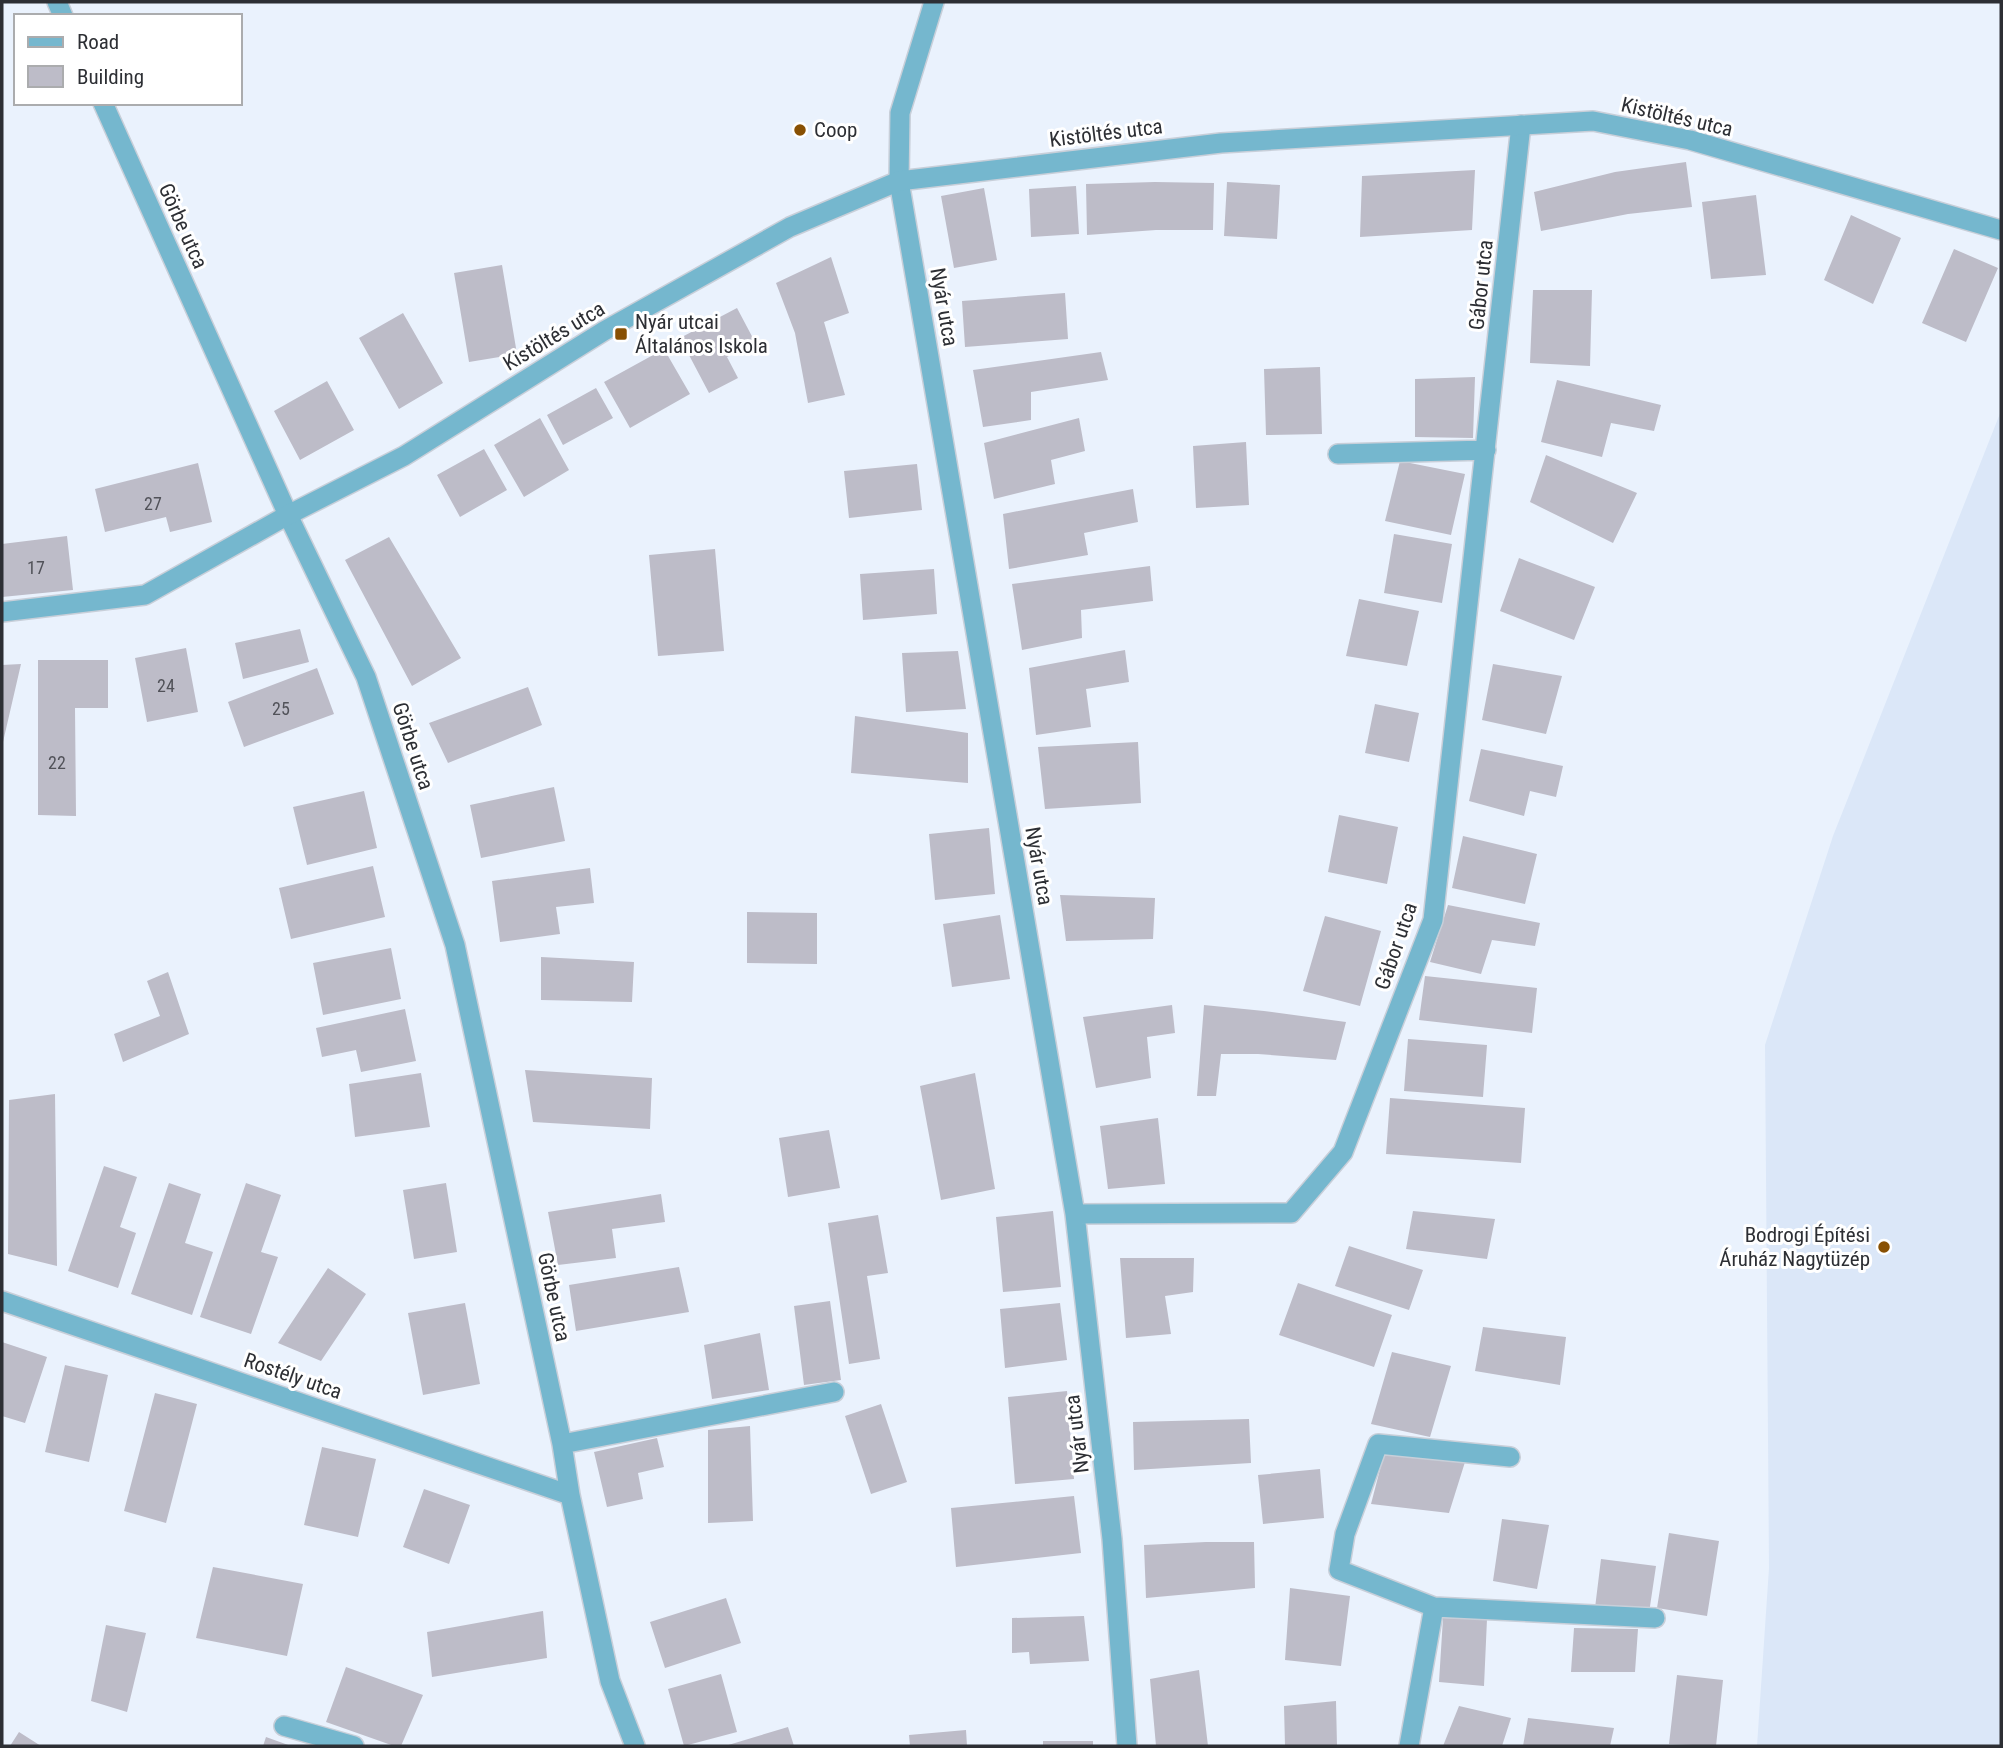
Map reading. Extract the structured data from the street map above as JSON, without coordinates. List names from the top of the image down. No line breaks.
{"streets":{"street":["Kistöltés utca","Görbe utca","Gábor utca","Nyár utca","Rostély utca"]},"crossings":[["Kistöltés utca","Görbe utca"],["Kistöltés utca","Gábor utca"],["Kistöltés utca","Nyár utca"],["Görbe utca","Rostély utca"],["Gábor utca","Nyár utca"]],"places":{"other":["Coop","Bodrogi Építési Áruház Nagytüzép"],"transit":["Nyár utcai Általános Iskola"]},"house_numbers":["27","17","24","25","22"],"legend":["Road","Building"]}
